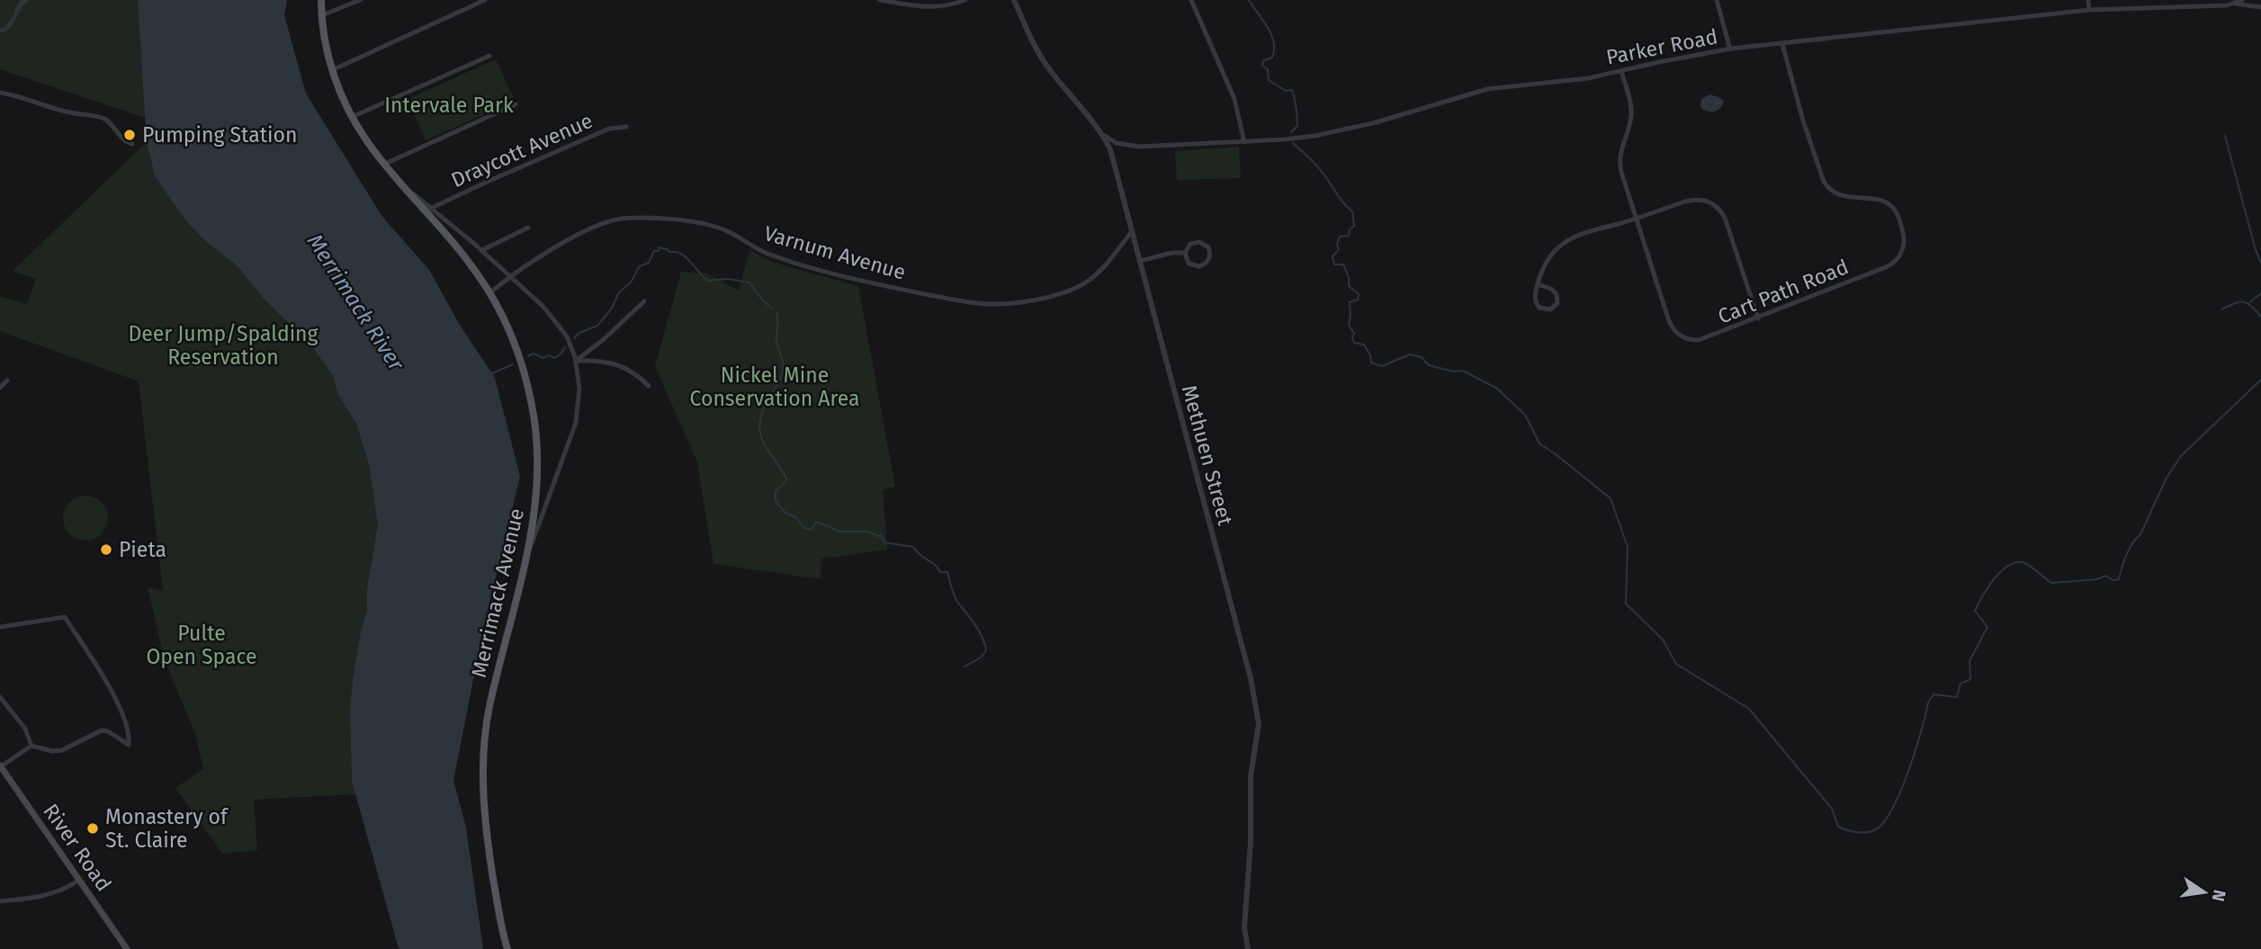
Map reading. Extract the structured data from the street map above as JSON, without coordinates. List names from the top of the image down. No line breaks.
{"streets":{"main road":["Merrimack Avenue","River Road"],"street":["Parker Road","Draycott Avenue","Varnum Avenue","Cart Path Road","Methuen Street"]},"crossings":[["Parker Road","Cart Path Road"],["Parker Road","Methuen Street"],["Varnum Avenue","Methuen Street"],["Varnum Avenue","Merrimack Avenue"]],"water":["Merrimack River"],"parks":["Intervale Park","Deer Jump/Spalding Reservation","Nickel Mine Conservation Area","Pulte Open Space"],"places":["Pumping Station","Pieta","Monastery of St. Claire"],"north":"right"}
